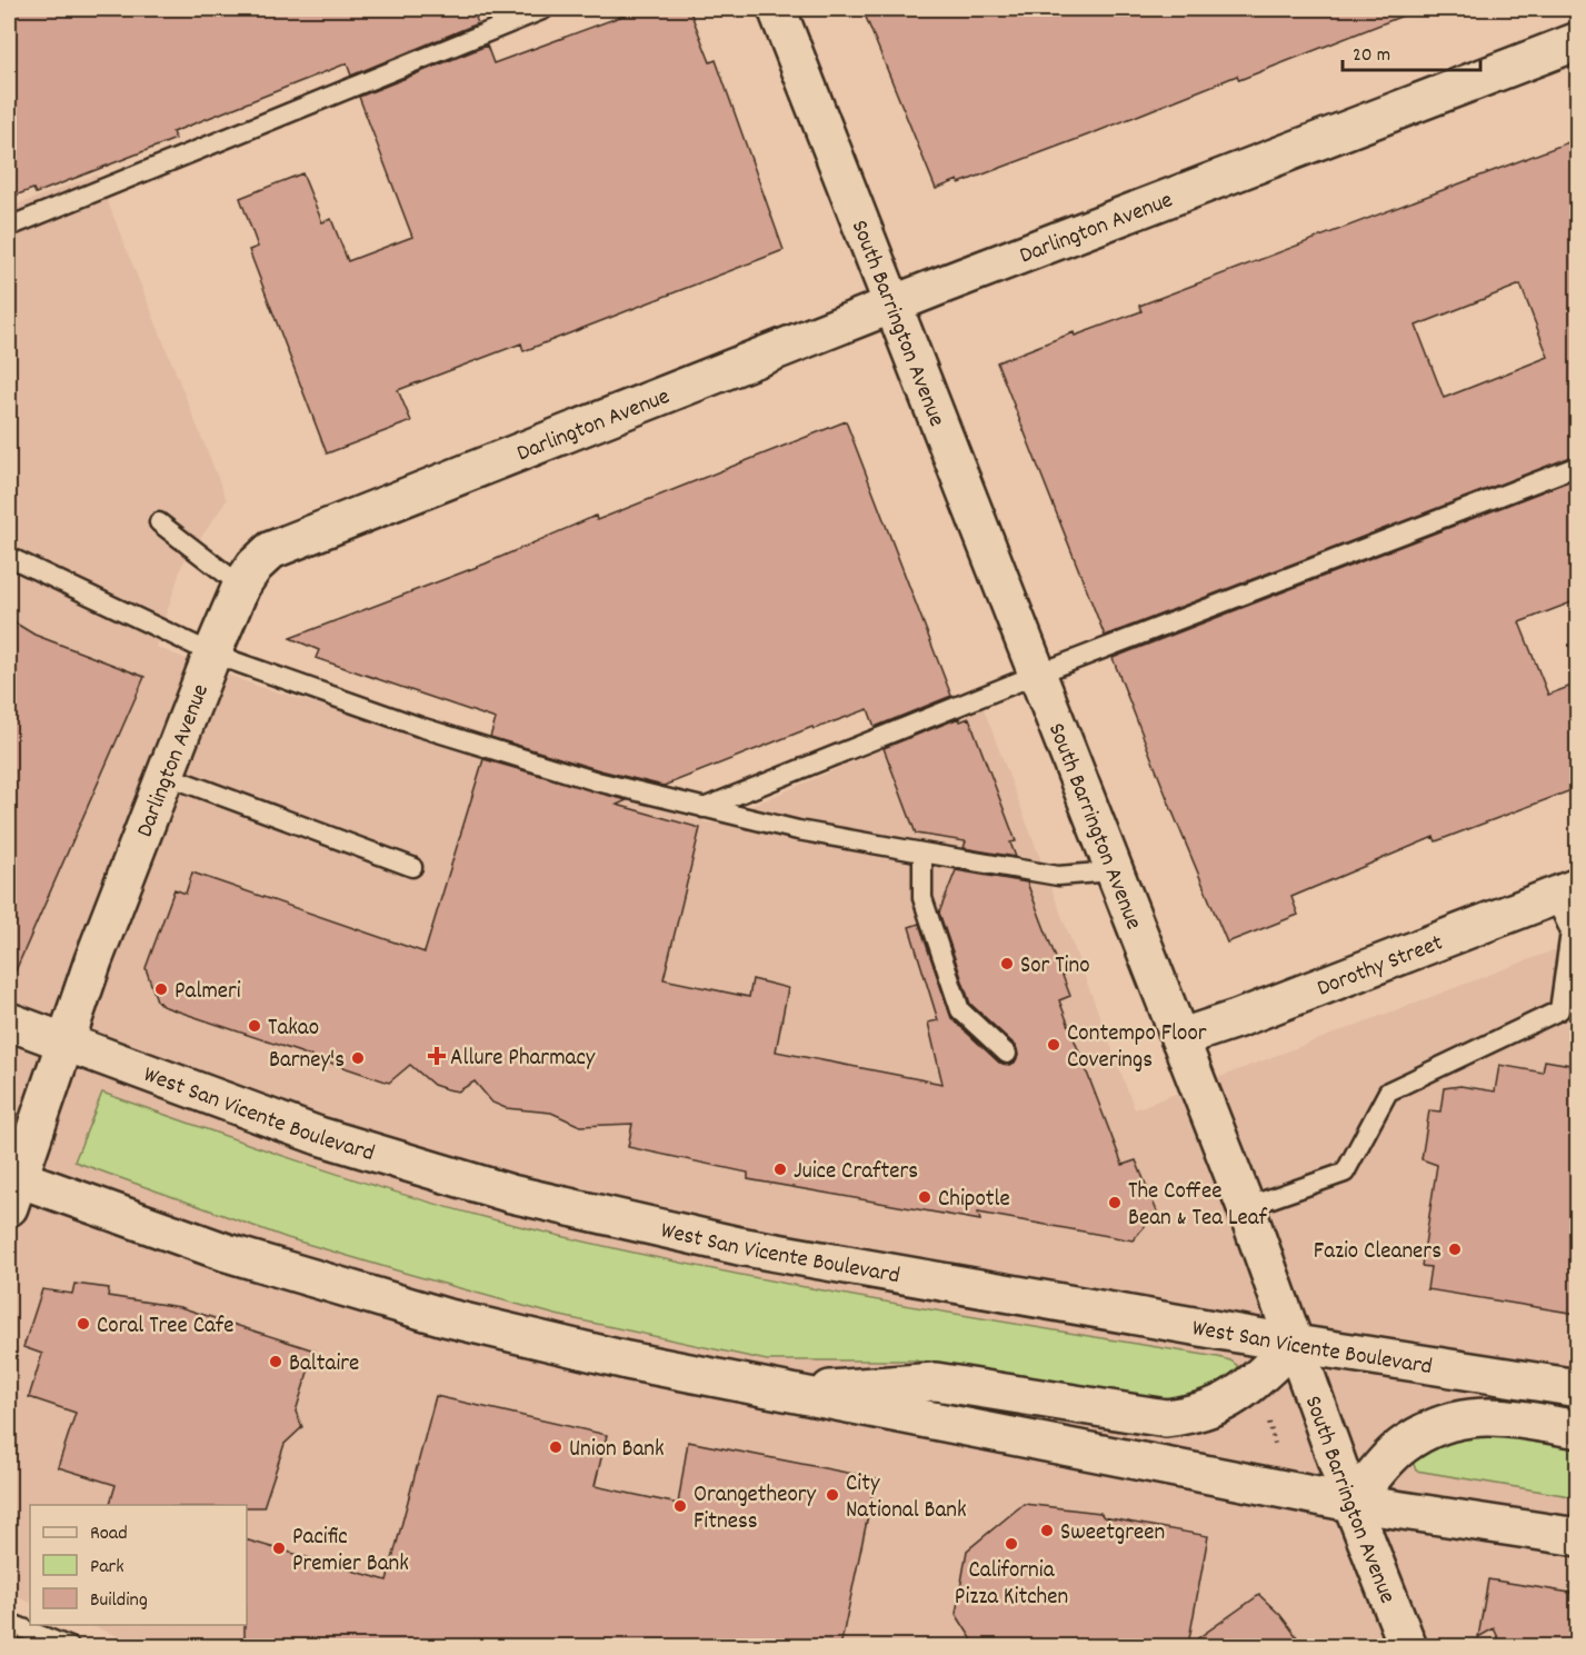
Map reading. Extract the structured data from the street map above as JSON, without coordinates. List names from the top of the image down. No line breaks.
{"streets":{"street":["Darlington Avenue","South Barrington Avenue","Dorothy Street","West San Vicente Boulevard"]},"crossings":[["Darlington Avenue","South Barrington Avenue"],["Darlington Avenue","West San Vicente Boulevard"],["South Barrington Avenue","Dorothy Street"],["South Barrington Avenue","West San Vicente Boulevard"]],"places":{"other":["Sor Tino","Palmeri","Takao","Contempo Floor Coverings","Barney's","Juice Crafters","Chipotle","The Coffee Bean & Tea Leaf","Fazio Cleaners","Coral Tree Cafe","Baltaire","Union Bank","City National Bank","Orangetheory Fitness","Sweetgreen","California Pizza Kitchen","Pacific Premier Bank"],"health":["Allure Pharmacy"]},"legend":["Road","Park","Building"],"scale_bar":"20 m"}
